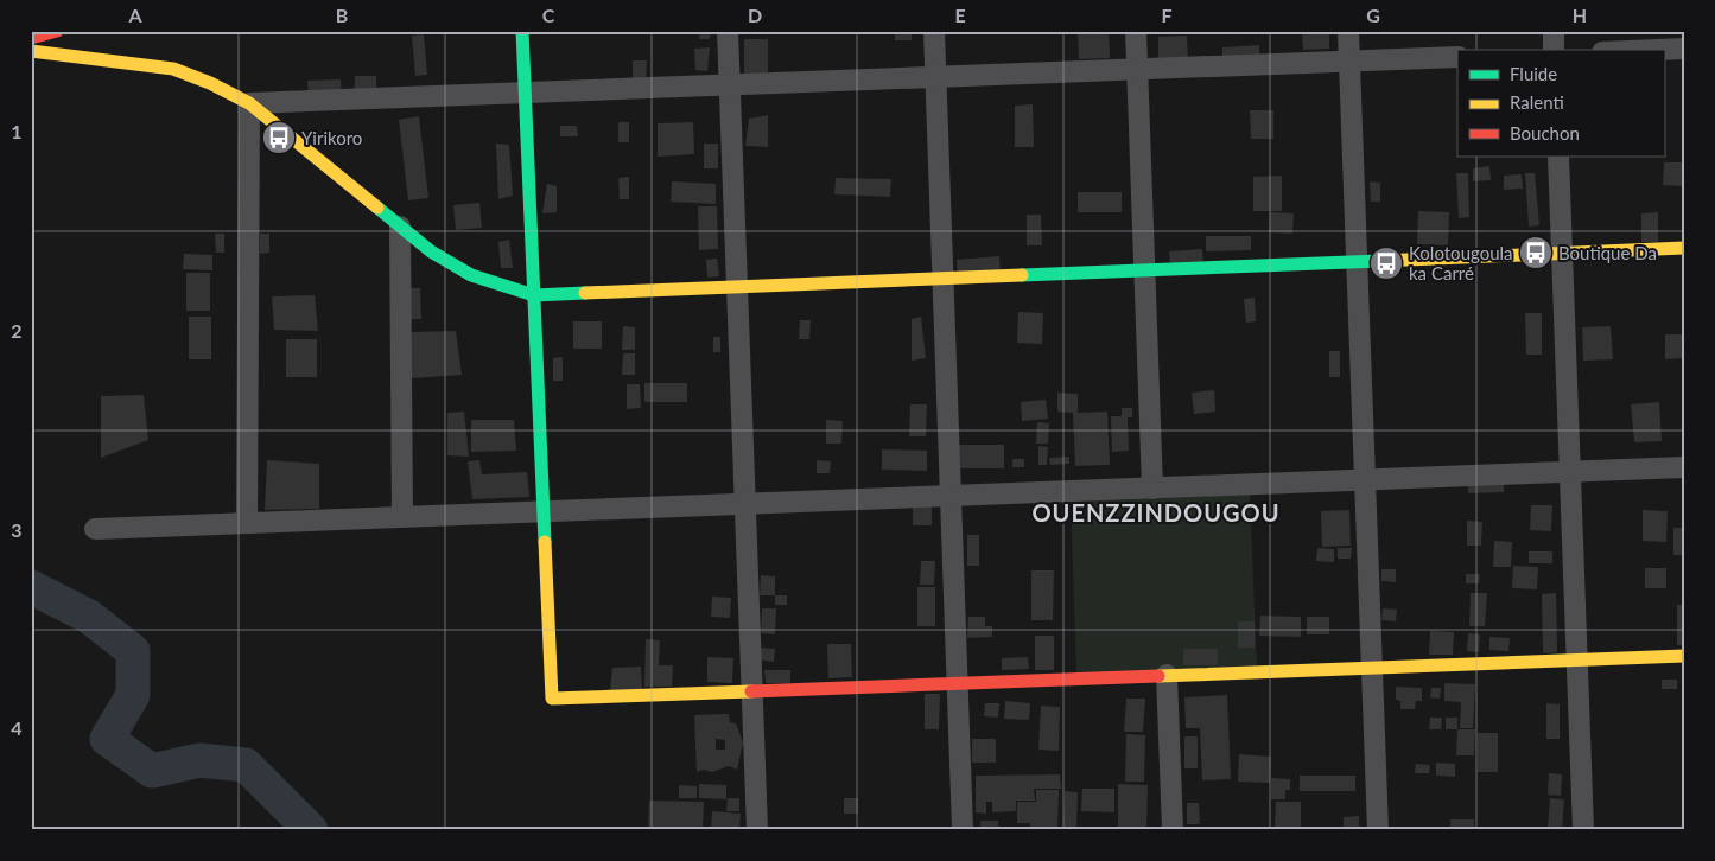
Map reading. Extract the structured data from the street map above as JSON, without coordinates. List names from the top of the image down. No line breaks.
{"districts":["OUENZZINDOUGOU"],"places":{"bus stop":["Yirikoro","Boutique Da","Kolotougoula ka Carré"]},"legend":["Fluide","Ralenti","Bouchon"],"grid":{"columns":["A","B","C","D","E","F","G","H"],"rows":["1","2","3","4"]}}
